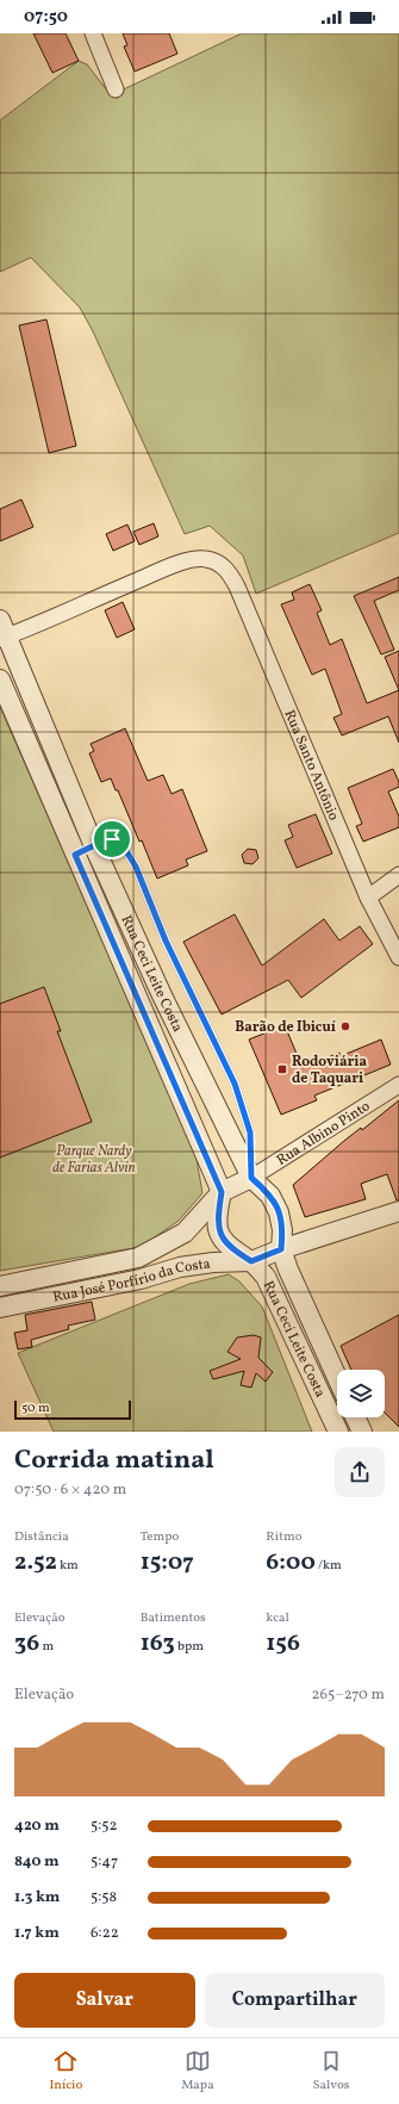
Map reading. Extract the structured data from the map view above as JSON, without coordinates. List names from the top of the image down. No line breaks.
{"streets":{"street":["Rua Santo Antônio","Rua Ceci Leite Costa","Rua Albino Pinto","Rua José Porfírio da Costa"]},"crossings":[["Rua Santo Antônio","Rua Ceci Leite Costa"],["Rua Ceci Leite Costa","Rua Albino Pinto"],["Rua Ceci Leite Costa","Rua José Porfírio da Costa"],["Rua Albino Pinto","Rua José Porfírio da Costa"]],"parks":["Parque Nardy de Farias Alvin"],"places":{"other":["Barão de Ibicuí"],"transit":["Rodoviária de Taquari"]},"scale_bar":"50 m","page":{"status":"07:50","scale":"50 m","heading":["Corrida matinal","07:50 · 6 × 420 m"],"stats":[["Distância","2.52 km"],["Tempo","15:07"],["Ritmo","6:00 /km"],["Elevação","36 m"],["Batimentos","163 bpm"],["kcal","156"]],"chart":["Elevação","265–270 m"],"list":[{"name":"420 m","note":"5:52"},{"name":"840 m","note":"5:47"},{"name":"1.3 km","note":"5:58"},{"name":"1.7 km","note":"6:22"}],"buttons":["Salvar","Compartilhar"],"tabs":["Início","Mapa","Salvos"]}}
